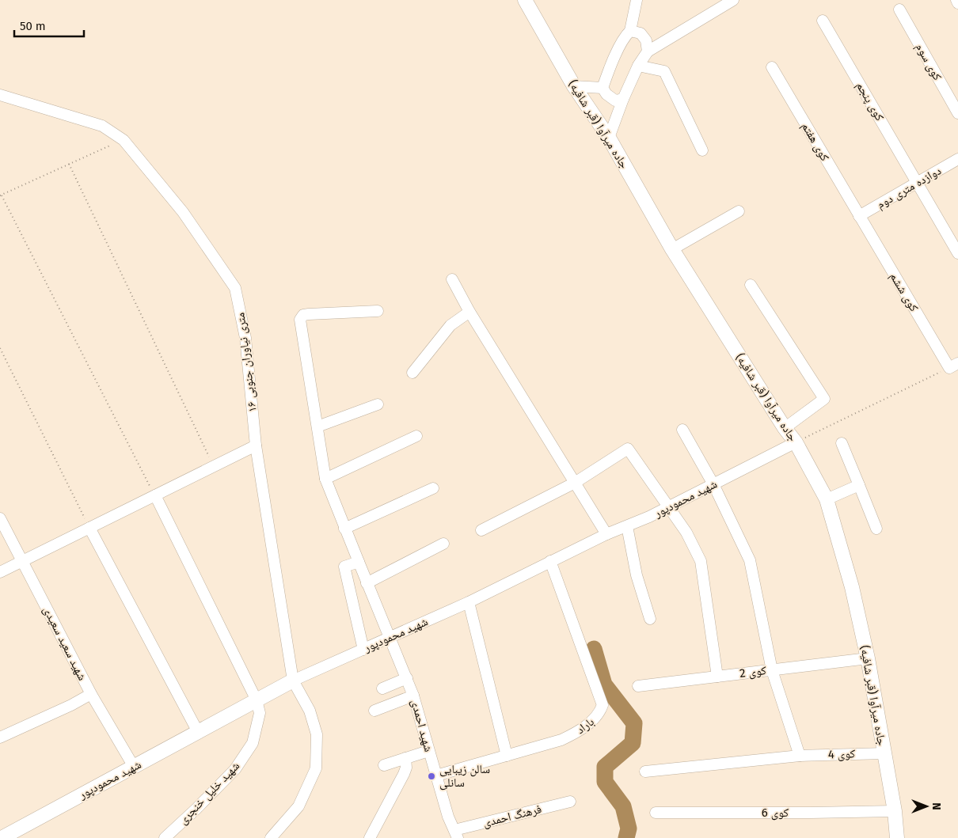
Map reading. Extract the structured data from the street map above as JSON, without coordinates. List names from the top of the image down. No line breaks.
{"streets":{"street":["کوی سوم","کوی پنجم","جاده میرآوا (قبر شافیه)","کوی هفتم","دوازده متری دوم","کوی ششم","۱۶ متری نیاوران جنوبی","شهید محمودپور","شهید سعید سعیدی","کوی 2","شهید احمدی","باراد","کوی 4","شهید خلیل خنجری","کوی 6","فرهنگ احمدی"]},"crossings":[["کوی پنجم","دوازده متری دوم"],["جاده میرآوا (قبر شافیه)","شهید محمودپور"],["جاده میرآوا (قبر شافیه)","کوی 2"],["جاده میرآوا (قبر شافیه)","کوی 4"],["جاده میرآوا (قبر شافیه)","کوی 6"],["کوی هفتم","دوازده متری دوم"],["کوی هفتم","کوی ششم"],["دوازده متری دوم","کوی ششم"],["۱۶ متری نیاوران جنوبی","شهید محمودپور"],["شهید محمودپور","شهید سعید سعیدی"],["شهید محمودپور","شهید احمدی"],["شهید محمودپور","باراد"],["شهید محمودپور","شهید خلیل خنجری"],["شهید احمدی","باراد"],["شهید احمدی","فرهنگ احمدی"]],"places":["سالن زیبایی سانلی"],"scale_bar":"50 m","north":"right"}
